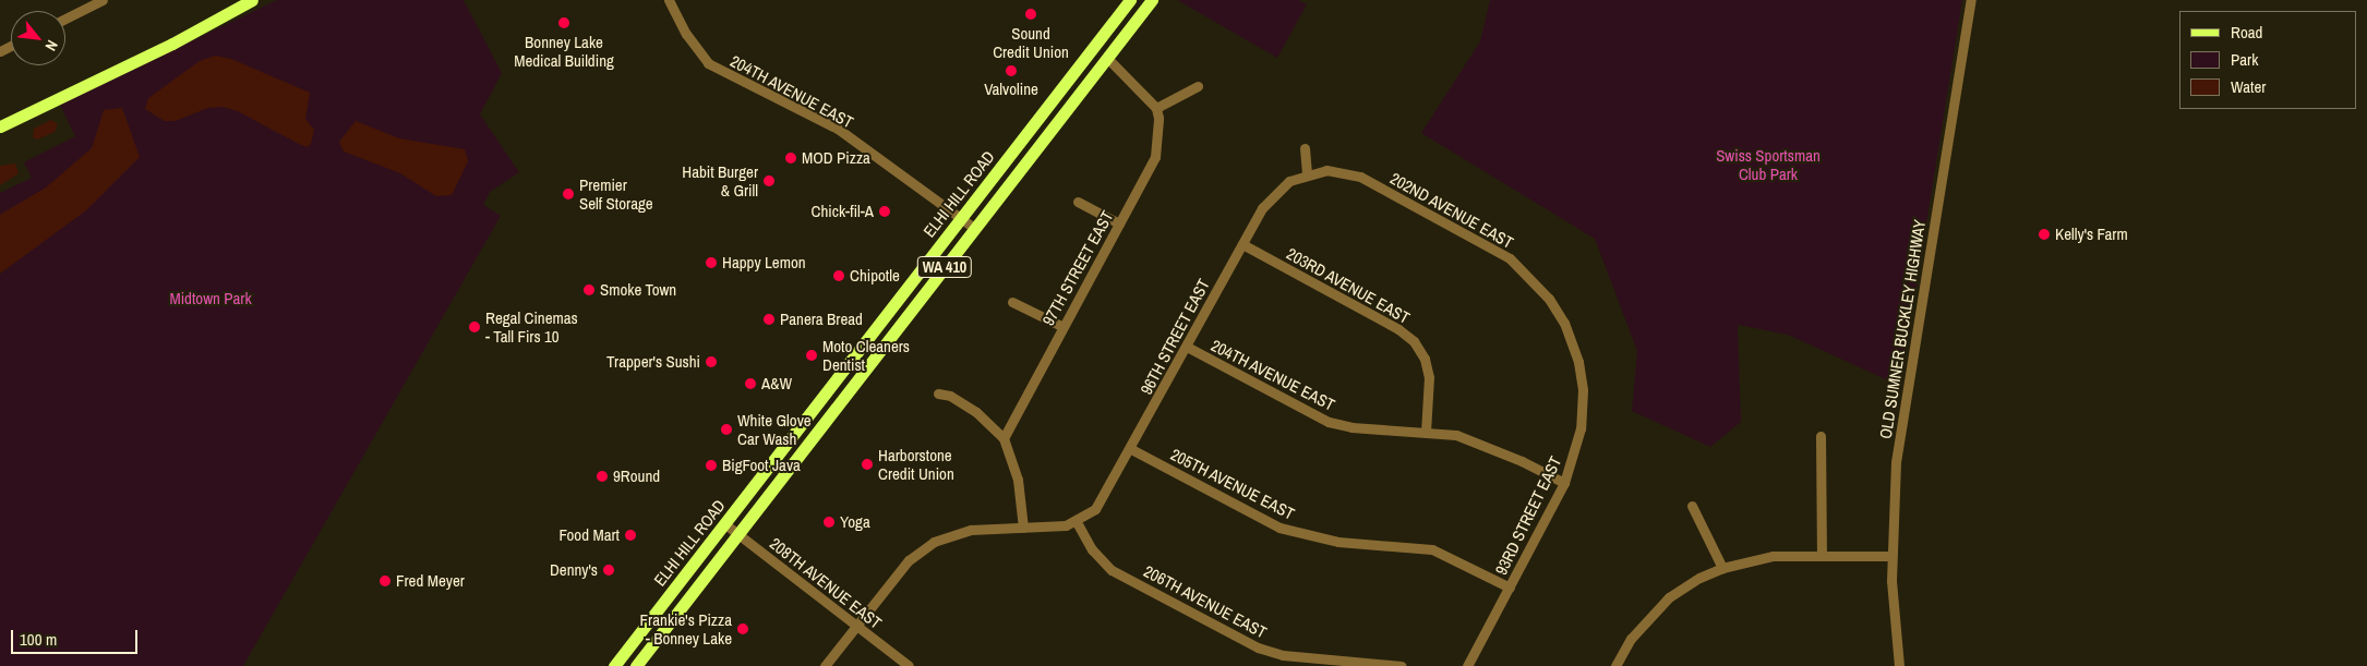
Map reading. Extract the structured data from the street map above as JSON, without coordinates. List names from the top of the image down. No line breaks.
{"streets":{"main road":["ELHI HILL ROAD","WA 410"],"street":["204TH AVENUE EAST","202ND AVENUE EAST","97TH STREET EAST","203RD AVENUE EAST","OLD SUMNER BUCKLEY HIGHWAY","96TH STREET EAST","205TH AVENUE EAST","93RD STREET EAST","208TH AVENUE EAST","206TH AVENUE EAST"]},"crossings":[["204TH AVENUE EAST","ELHI HILL ROAD"],["204TH AVENUE EAST","203RD AVENUE EAST"],["204TH AVENUE EAST","96TH STREET EAST"],["204TH AVENUE EAST","93RD STREET EAST"],["ELHI HILL ROAD","208TH AVENUE EAST"],["202ND AVENUE EAST","96TH STREET EAST"],["202ND AVENUE EAST","93RD STREET EAST"],["203RD AVENUE EAST","96TH STREET EAST"],["96TH STREET EAST","205TH AVENUE EAST"],["96TH STREET EAST","206TH AVENUE EAST"],["205TH AVENUE EAST","93RD STREET EAST"]],"parks":["Swiss Sportsman Club Park","Midtown Park"],"places":["Sound Credit Union","Bonney Lake Medical Building","Valvoline","MOD Pizza","Habit Burger & Grill","Premier Self Storage","Chick-fil-A","Kelly's Farm","Happy Lemon","Chipotle","Smoke Town","Panera Bread","Regal Cinemas - Tall Firs 10","Moto Cleaners Dentist","Trapper's Sushi","A&W","White Glove Car Wash","Harborstone Credit Union","BigFoot Java","9Round","Yoga","Food Mart","Denny's","Fred Meyer","Frankie's Pizza - Bonney Lake"],"legend":["Road","Park","Water"],"scale_bar":"100 m","north":"bottom right"}
